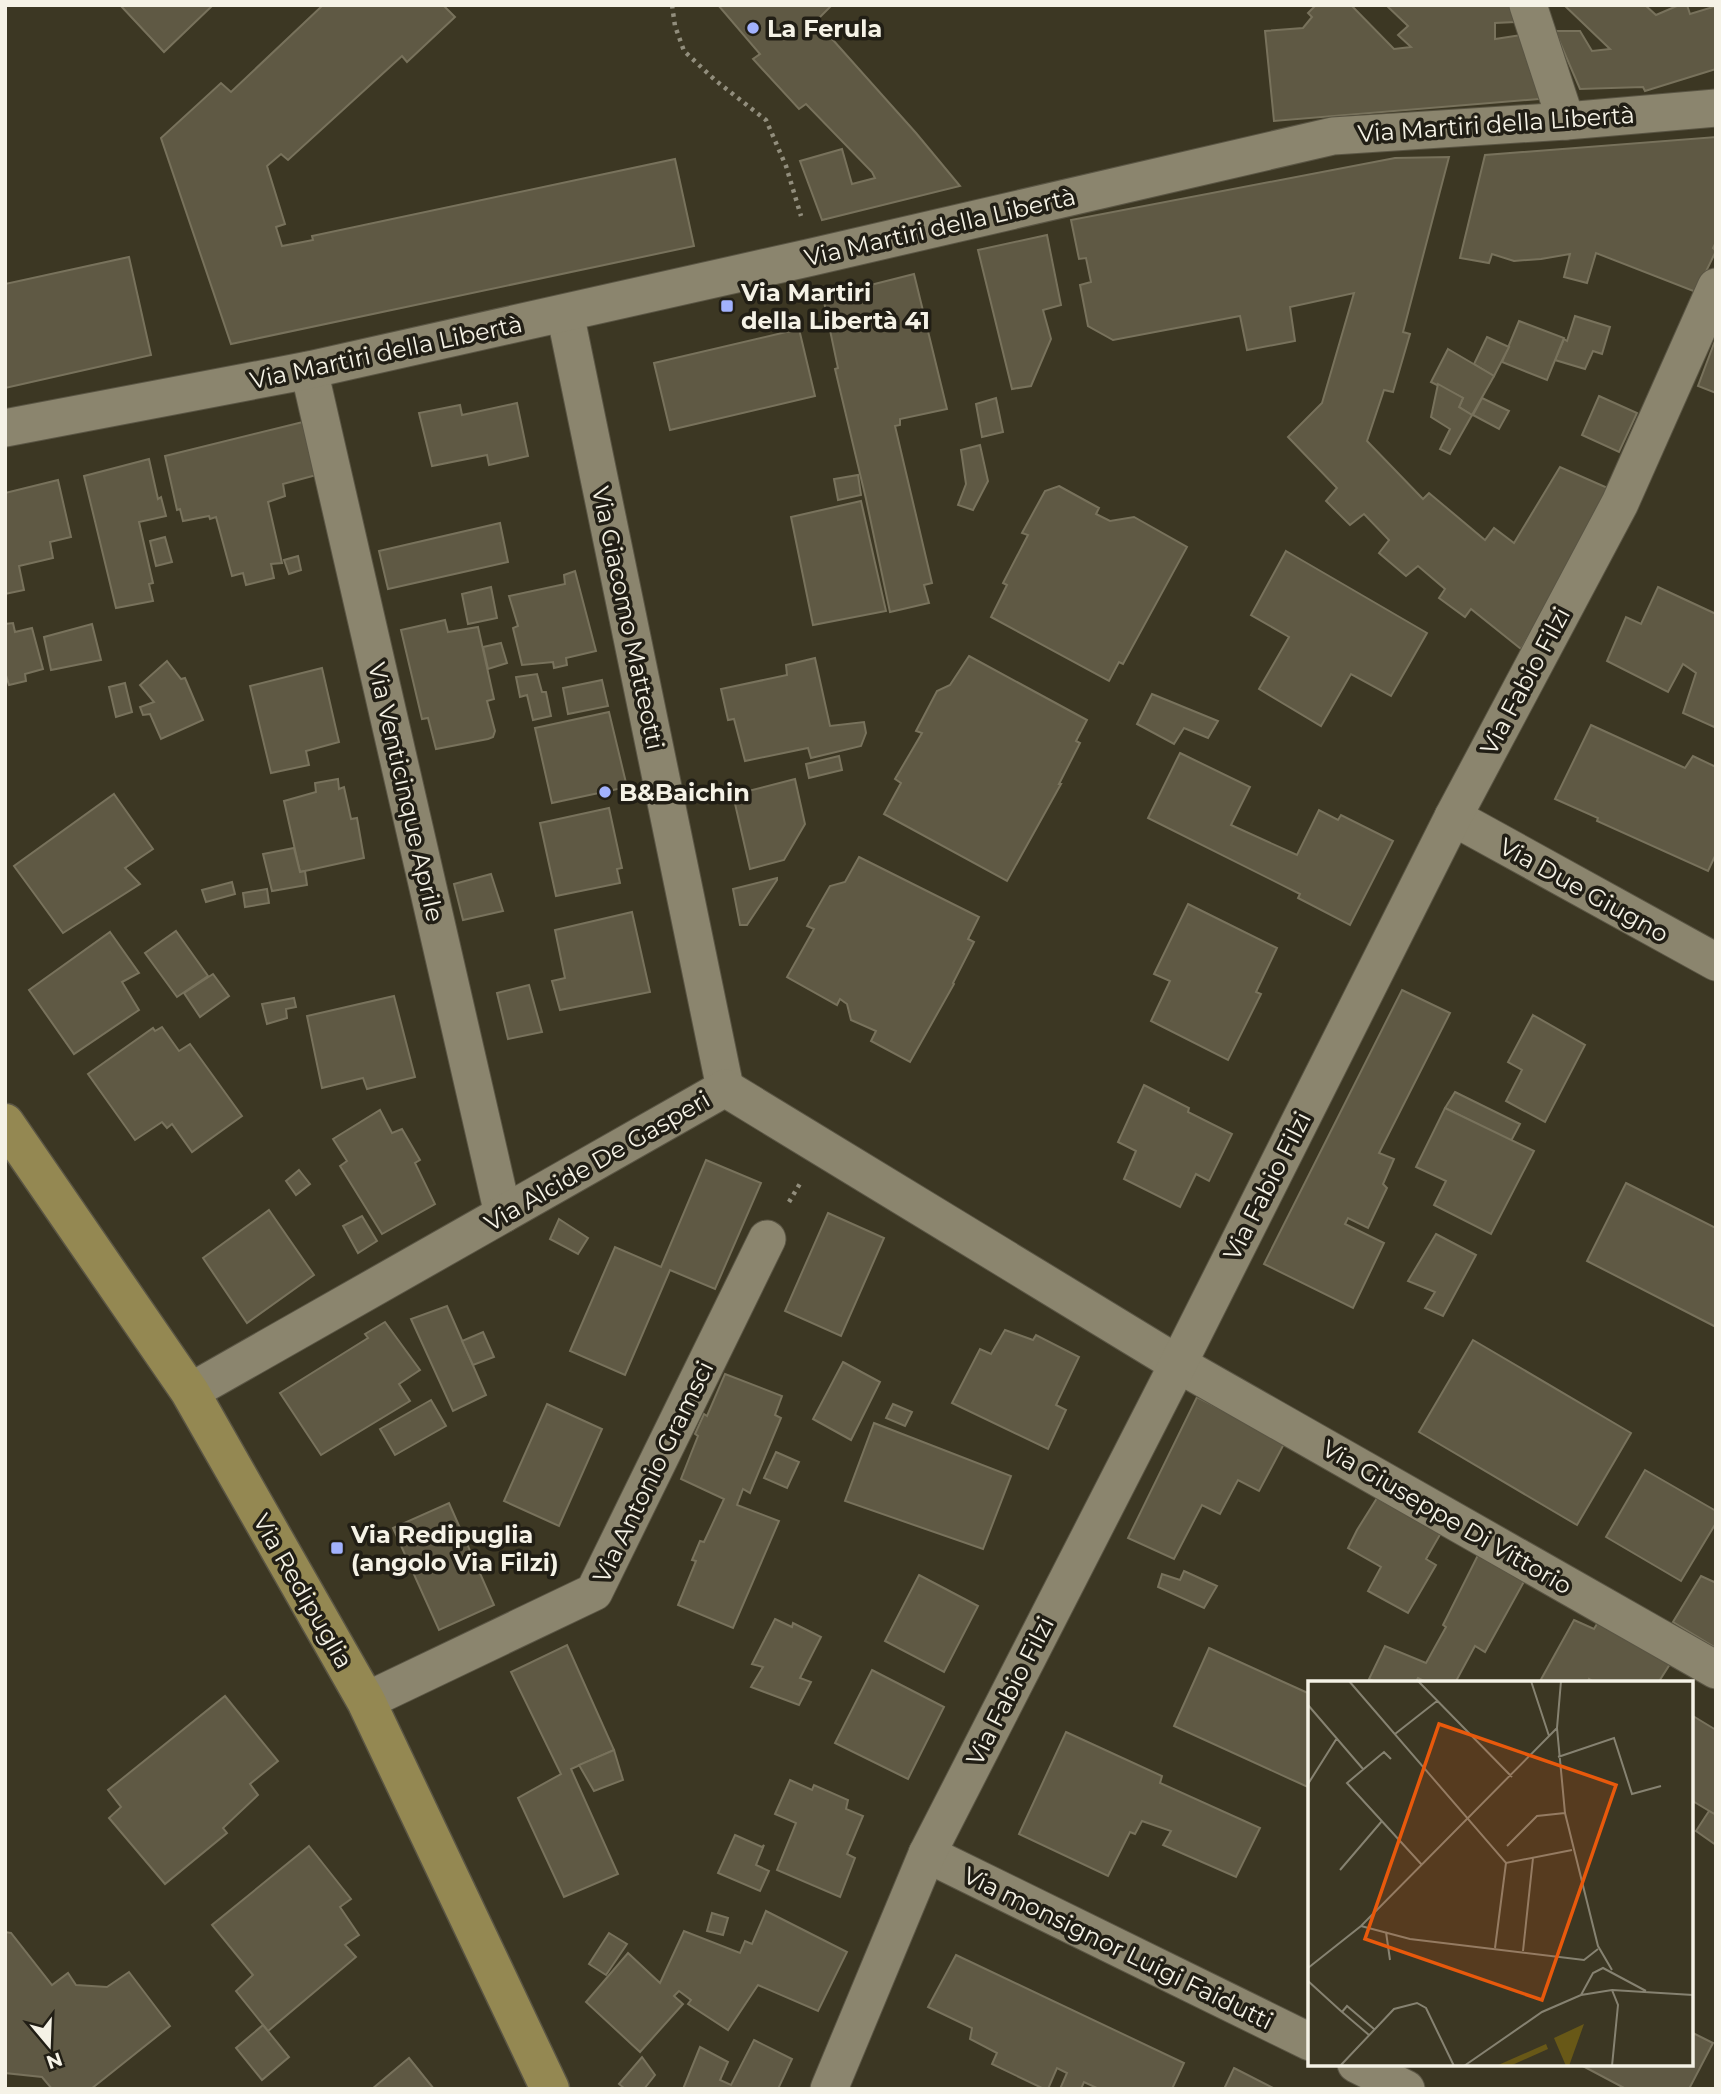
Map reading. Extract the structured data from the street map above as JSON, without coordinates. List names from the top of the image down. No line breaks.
{"streets":{"street":["Via Martiri della Libertà","Via Giacomo Matteotti","Via Fabio Filzi","Via Venticinque Aprile","Via Due Giugno","Via Alcide De Gasperi","Via Antonio Gramsci","Via Giuseppe Di Vittorio","Via Redipuglia","Via monsignor Luigi Faidutti"]},"crossings":[["Via Martiri della Libertà","Via Giacomo Matteotti"],["Via Martiri della Libertà","Via Venticinque Aprile"],["Via Giacomo Matteotti","Via Alcide De Gasperi"],["Via Fabio Filzi","Via Due Giugno"],["Via Fabio Filzi","Via Alcide De Gasperi"],["Via Fabio Filzi","Via Giuseppe Di Vittorio"],["Via Fabio Filzi","Via monsignor Luigi Faidutti"],["Via Venticinque Aprile","Via Alcide De Gasperi"],["Via Alcide De Gasperi","Via Giuseppe Di Vittorio"],["Via Alcide De Gasperi","Via Redipuglia"],["Via Antonio Gramsci","Via Redipuglia"]],"places":{"other":["La Ferula","B&Baichin"],"transit":["Via Martiri della Libertà 41","Via Redipuglia (angolo Via Filzi)"]},"north":"bottom"}
